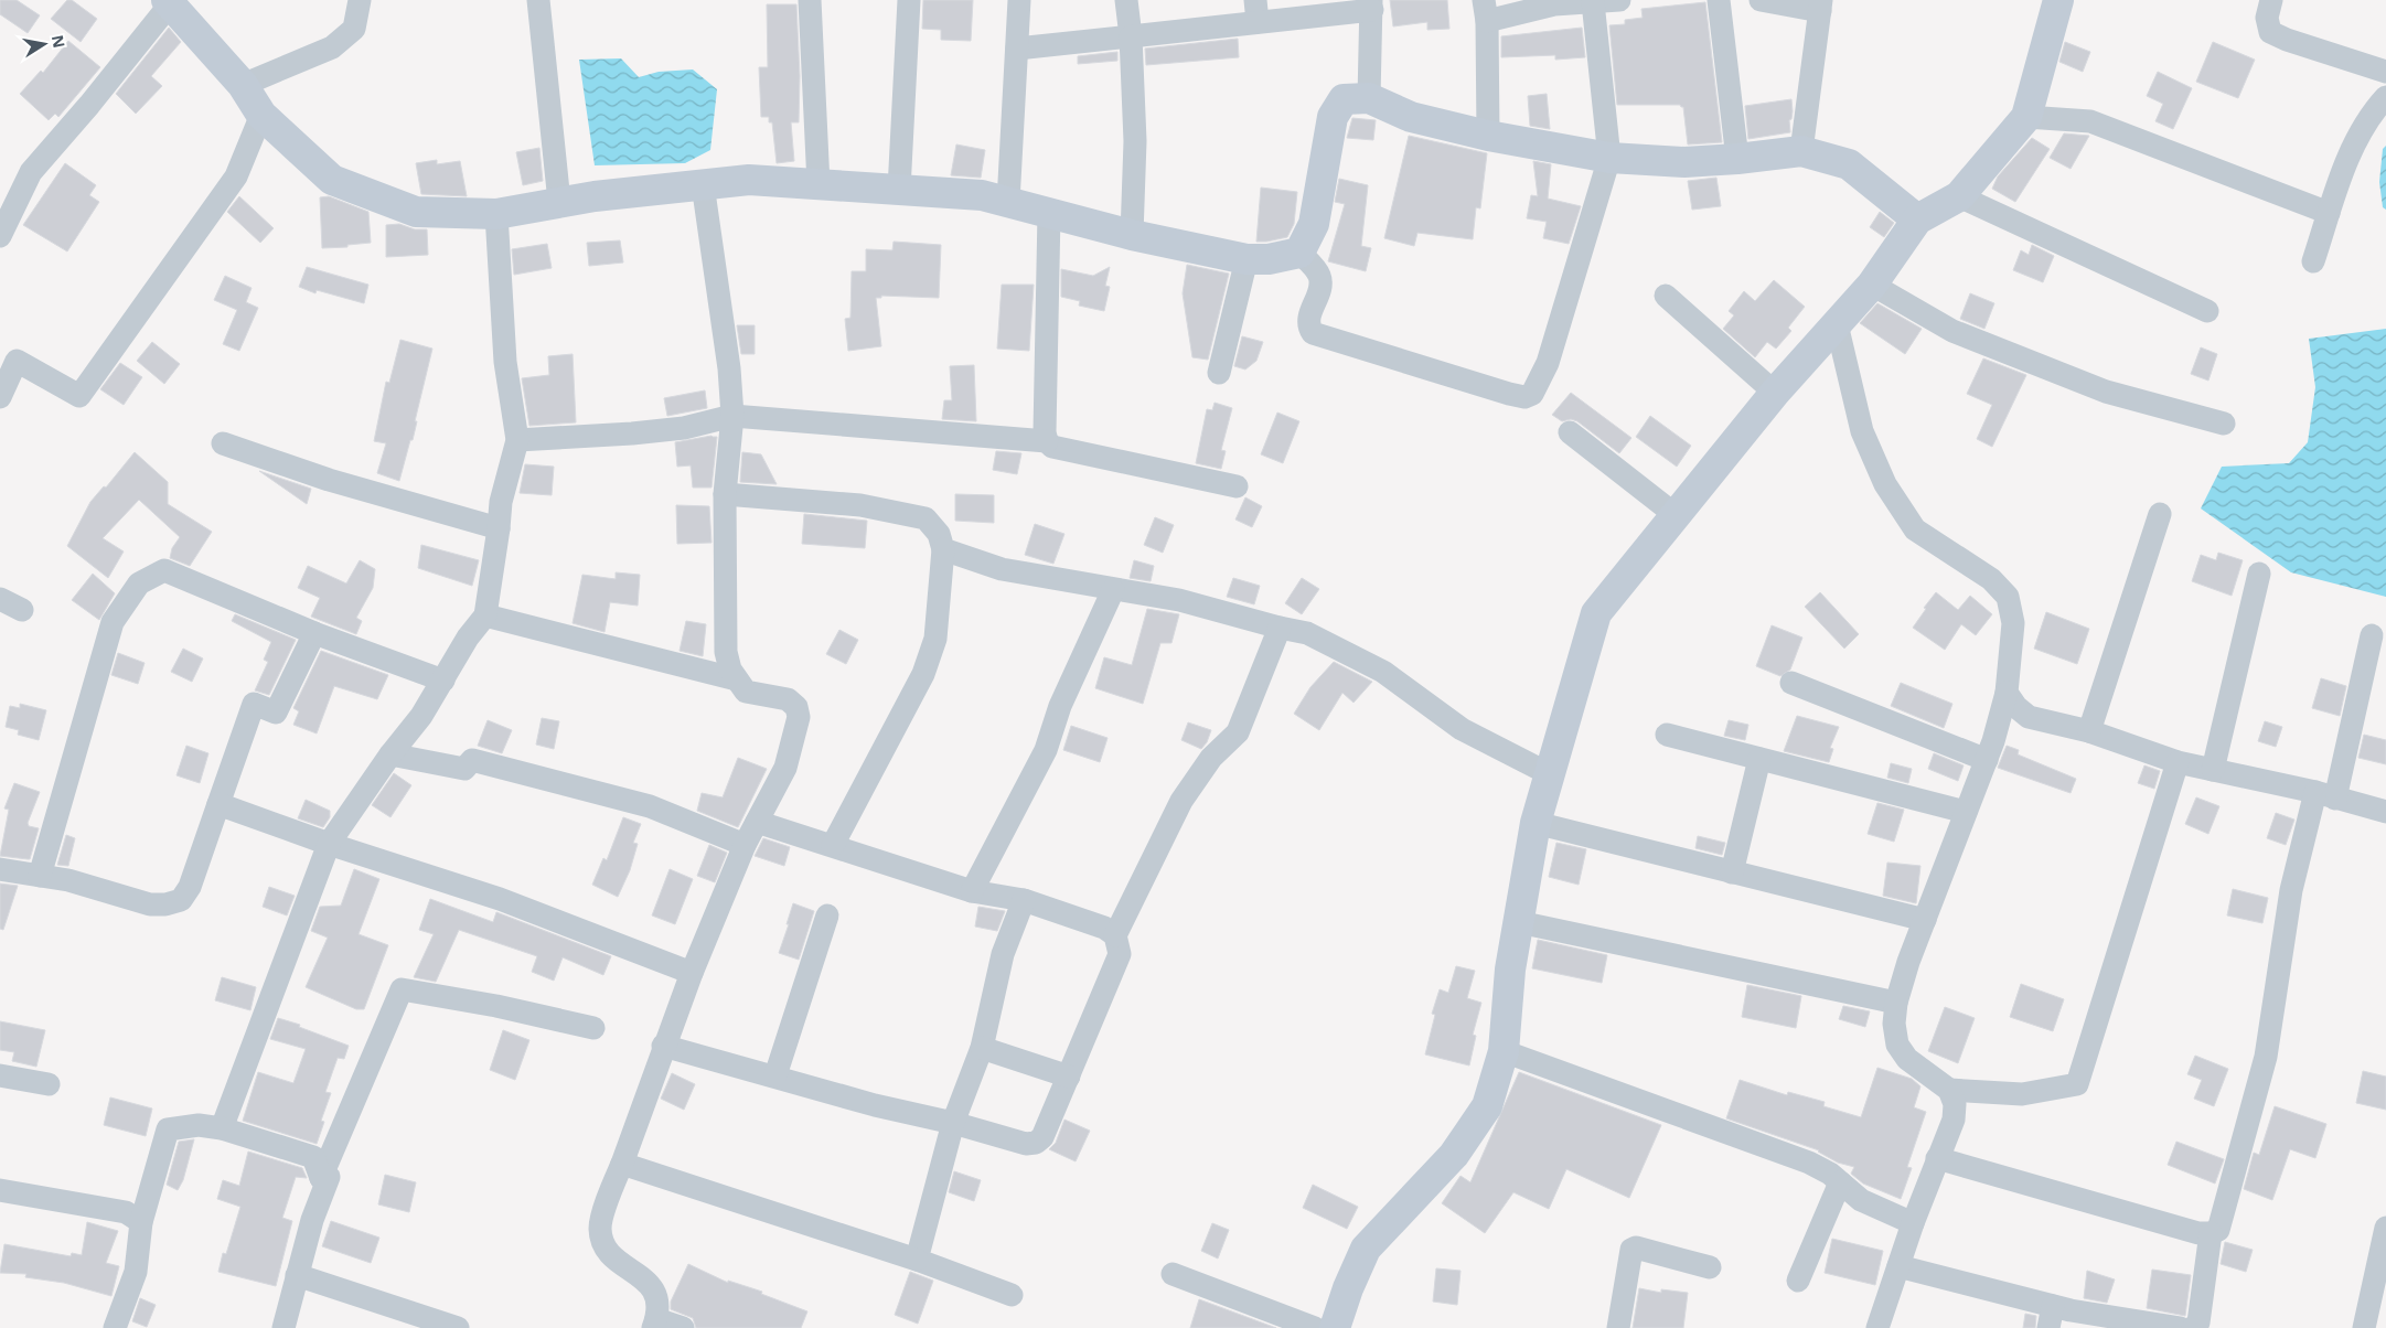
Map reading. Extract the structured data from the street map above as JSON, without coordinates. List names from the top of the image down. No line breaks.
{"north":"right"}
